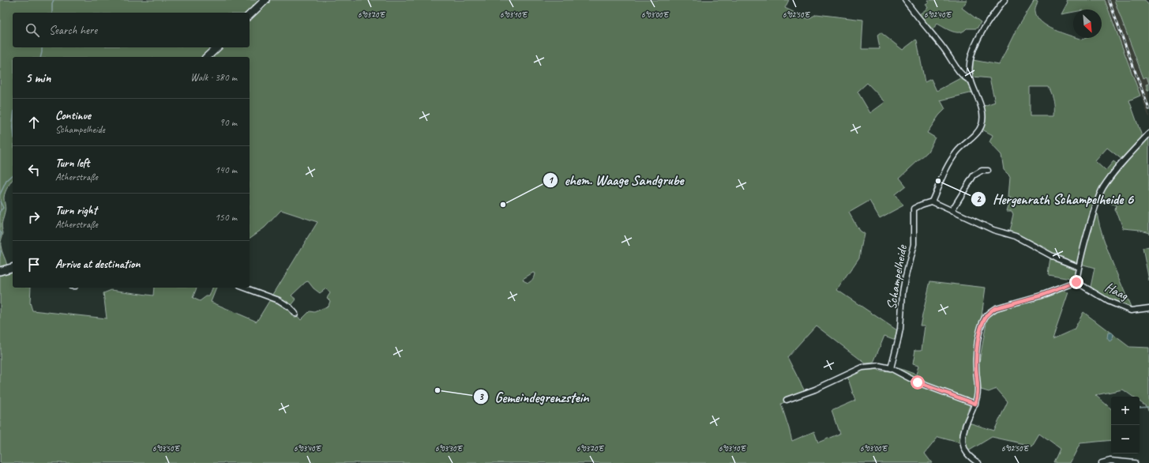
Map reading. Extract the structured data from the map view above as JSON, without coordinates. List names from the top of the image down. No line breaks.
{"streets":{"street":["Schampelheide","Haag"]},"places":["Hergenrath Schampelheide 6","ehem. Waage Sandgrube","Gemeindegrenzstein"],"north":"bottom right","page":{"search":"Search here","heading":["5 min","Walk · 380 m"],"list":[["Continue","Schampelheide","90 m"],["Turn left","Atherstraße","140 m"],["Turn right","Atherstraße","150 m"],"Arrive at destination"],"map_buttons":["+","−"]},"coordinates":["6°03'20\"E","6°03'10\"E","6°03'00\"E","6°02'50\"E","6°02'40\"E","6°03'50\"E","6°03'40\"E","6°03'30\"E"]}
